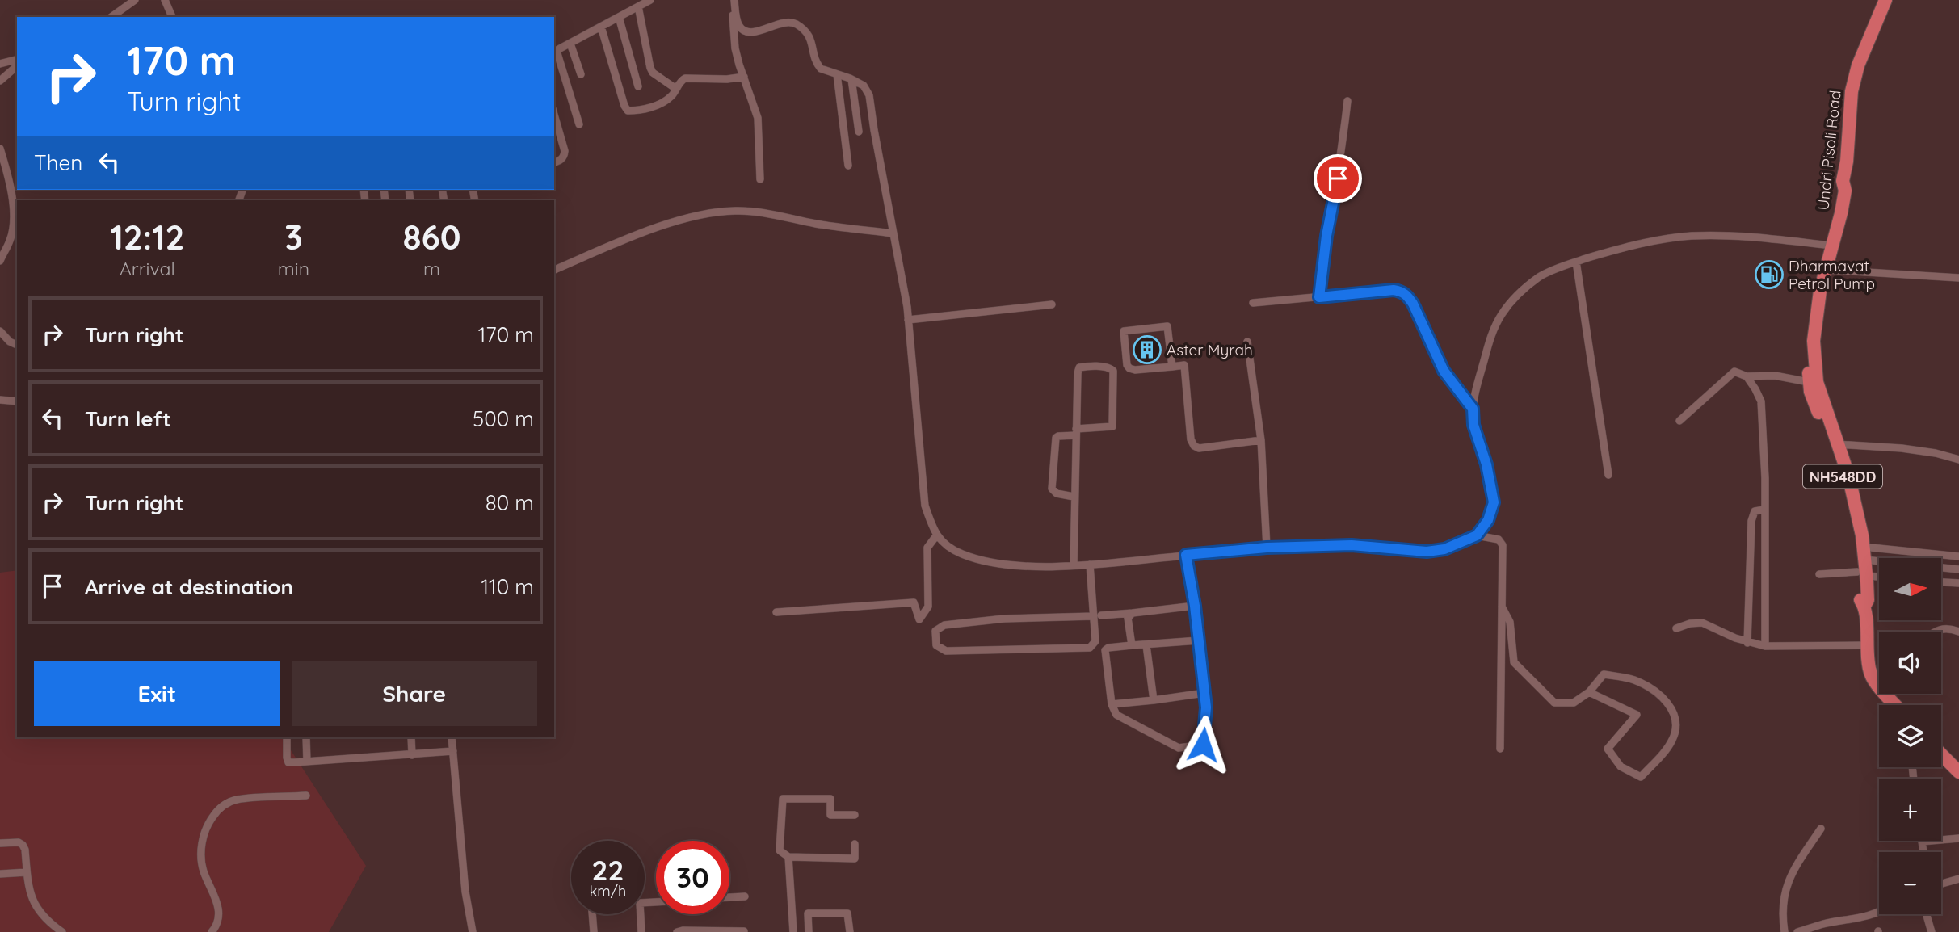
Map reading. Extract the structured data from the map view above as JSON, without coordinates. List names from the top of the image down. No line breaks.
{"streets":{"highway":["Undri Pisoli Road","NH548DD"]},"crossings":[["Undri Pisoli Road","NH548DD"]],"places":{"fuel station":["Dharmavat Petrol Pump"],"building":["Aster Myrah"]},"north":"right","page":{"turn":["170 m","Turn right"],"then":"Then","eta":["12:12","Arrival","3","min","860","m"],"list":[{"name":"Turn right","value":"170 m"},{"name":"Turn left","value":"500 m"},{"name":"Turn right","value":"80 m"},{"name":"Arrive at destination","value":"110 m"}],"map_buttons":["+","−"],"buttons":["Exit","Share"],"speed":"22 km/h","limit":"30"}}
